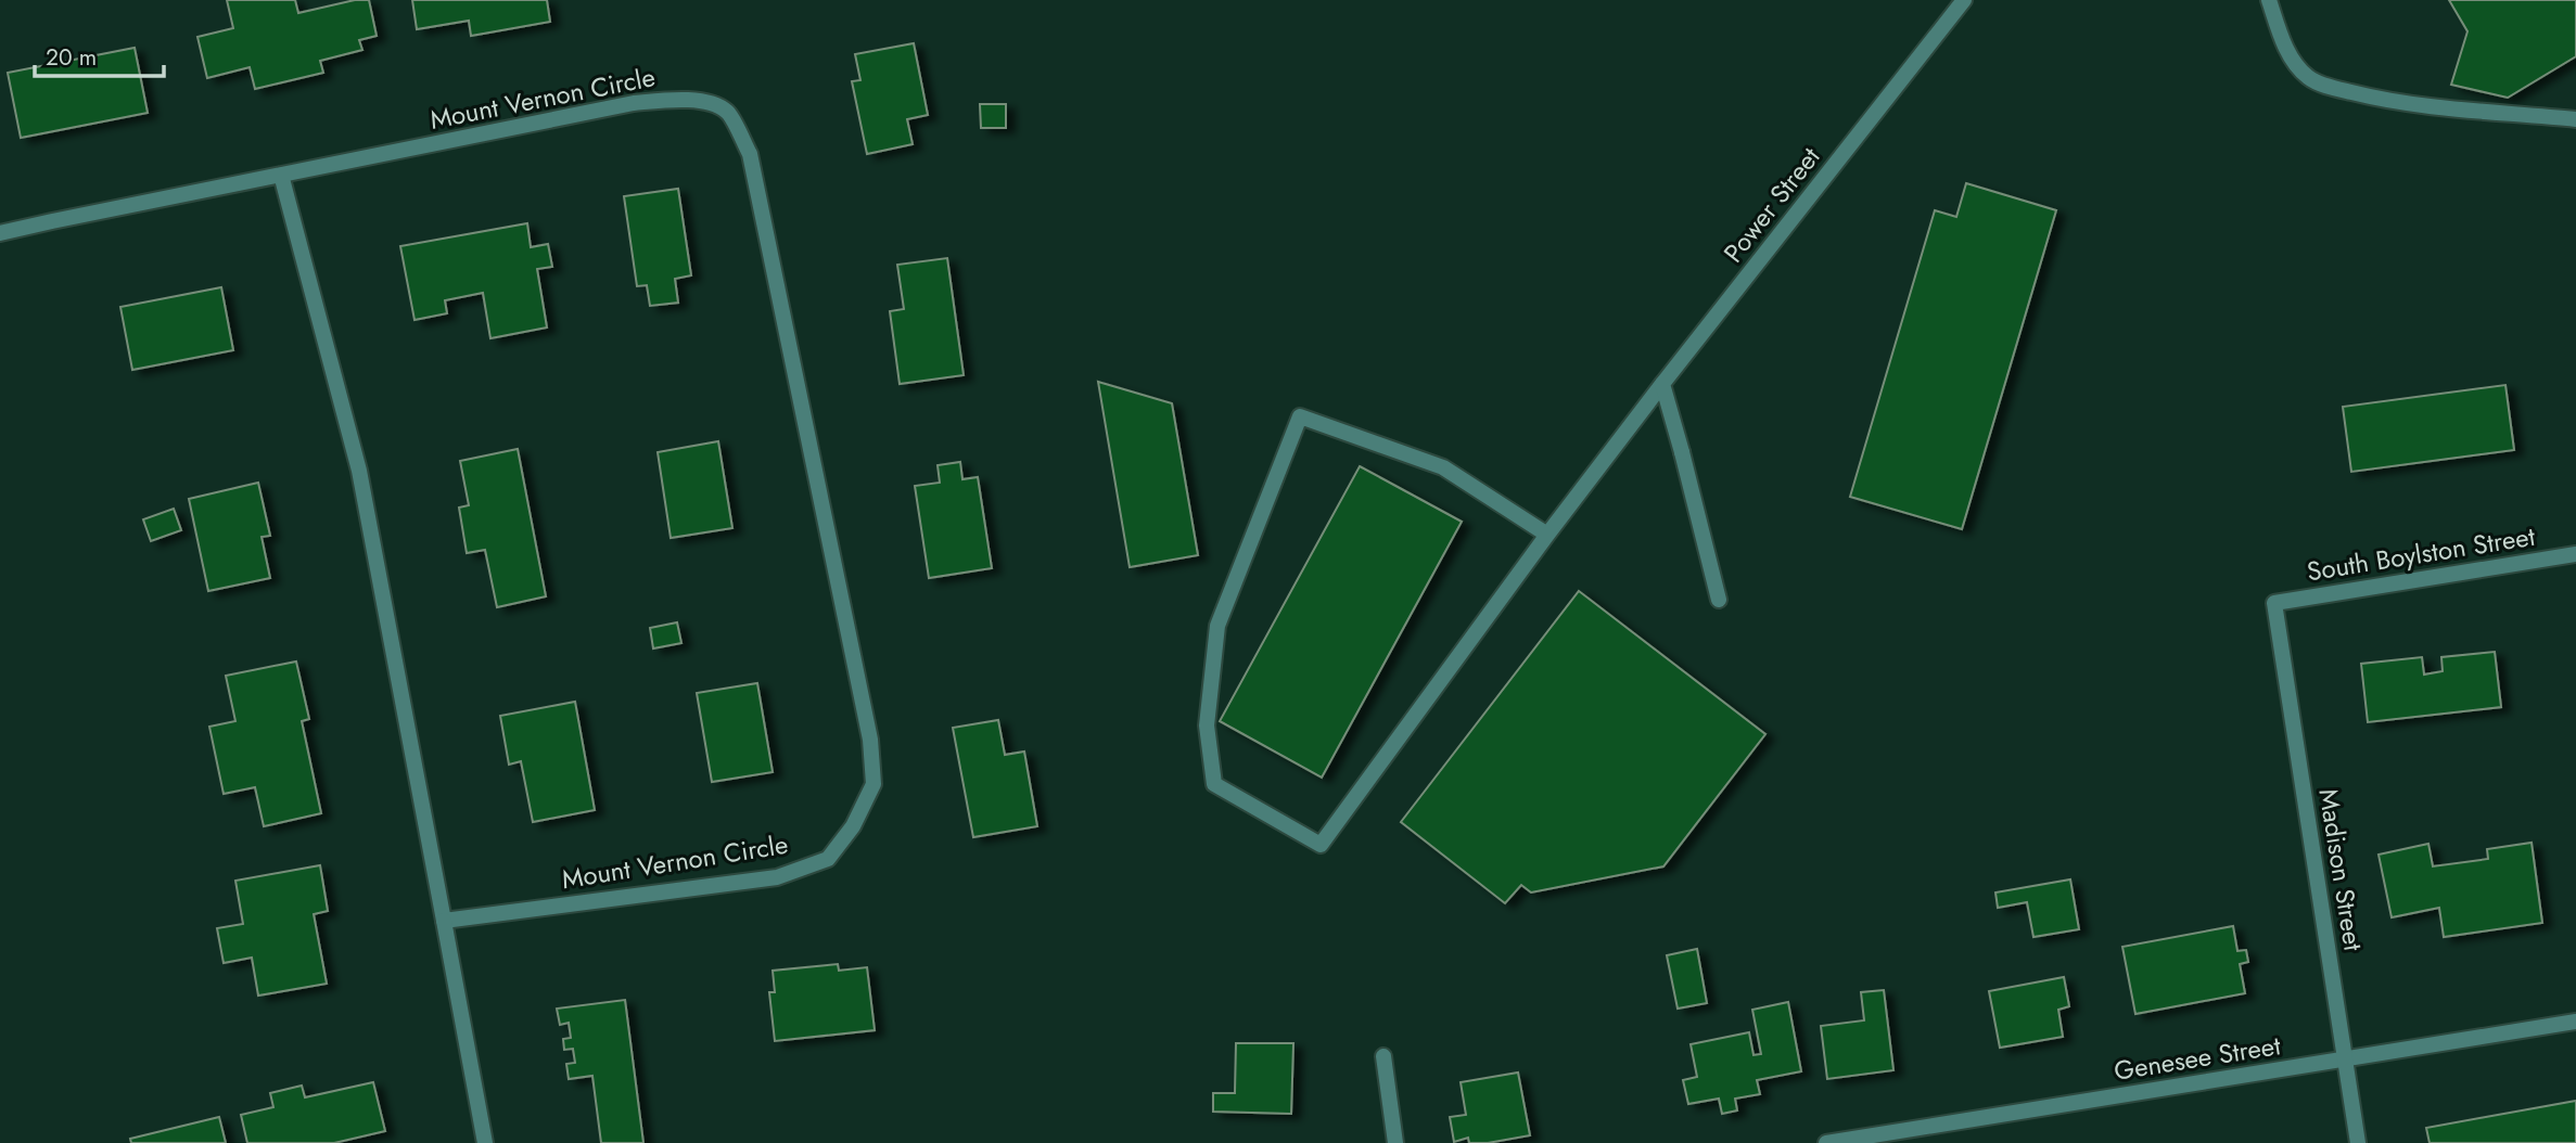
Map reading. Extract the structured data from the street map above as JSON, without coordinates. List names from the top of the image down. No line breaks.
{"streets":{"street":["Mount Vernon Circle","Power Street","South Boylston Street","Madison Street","Genesee Street"]},"crossings":[["South Boylston Street","Madison Street"],["Madison Street","Genesee Street"]],"scale_bar":"20 m"}
